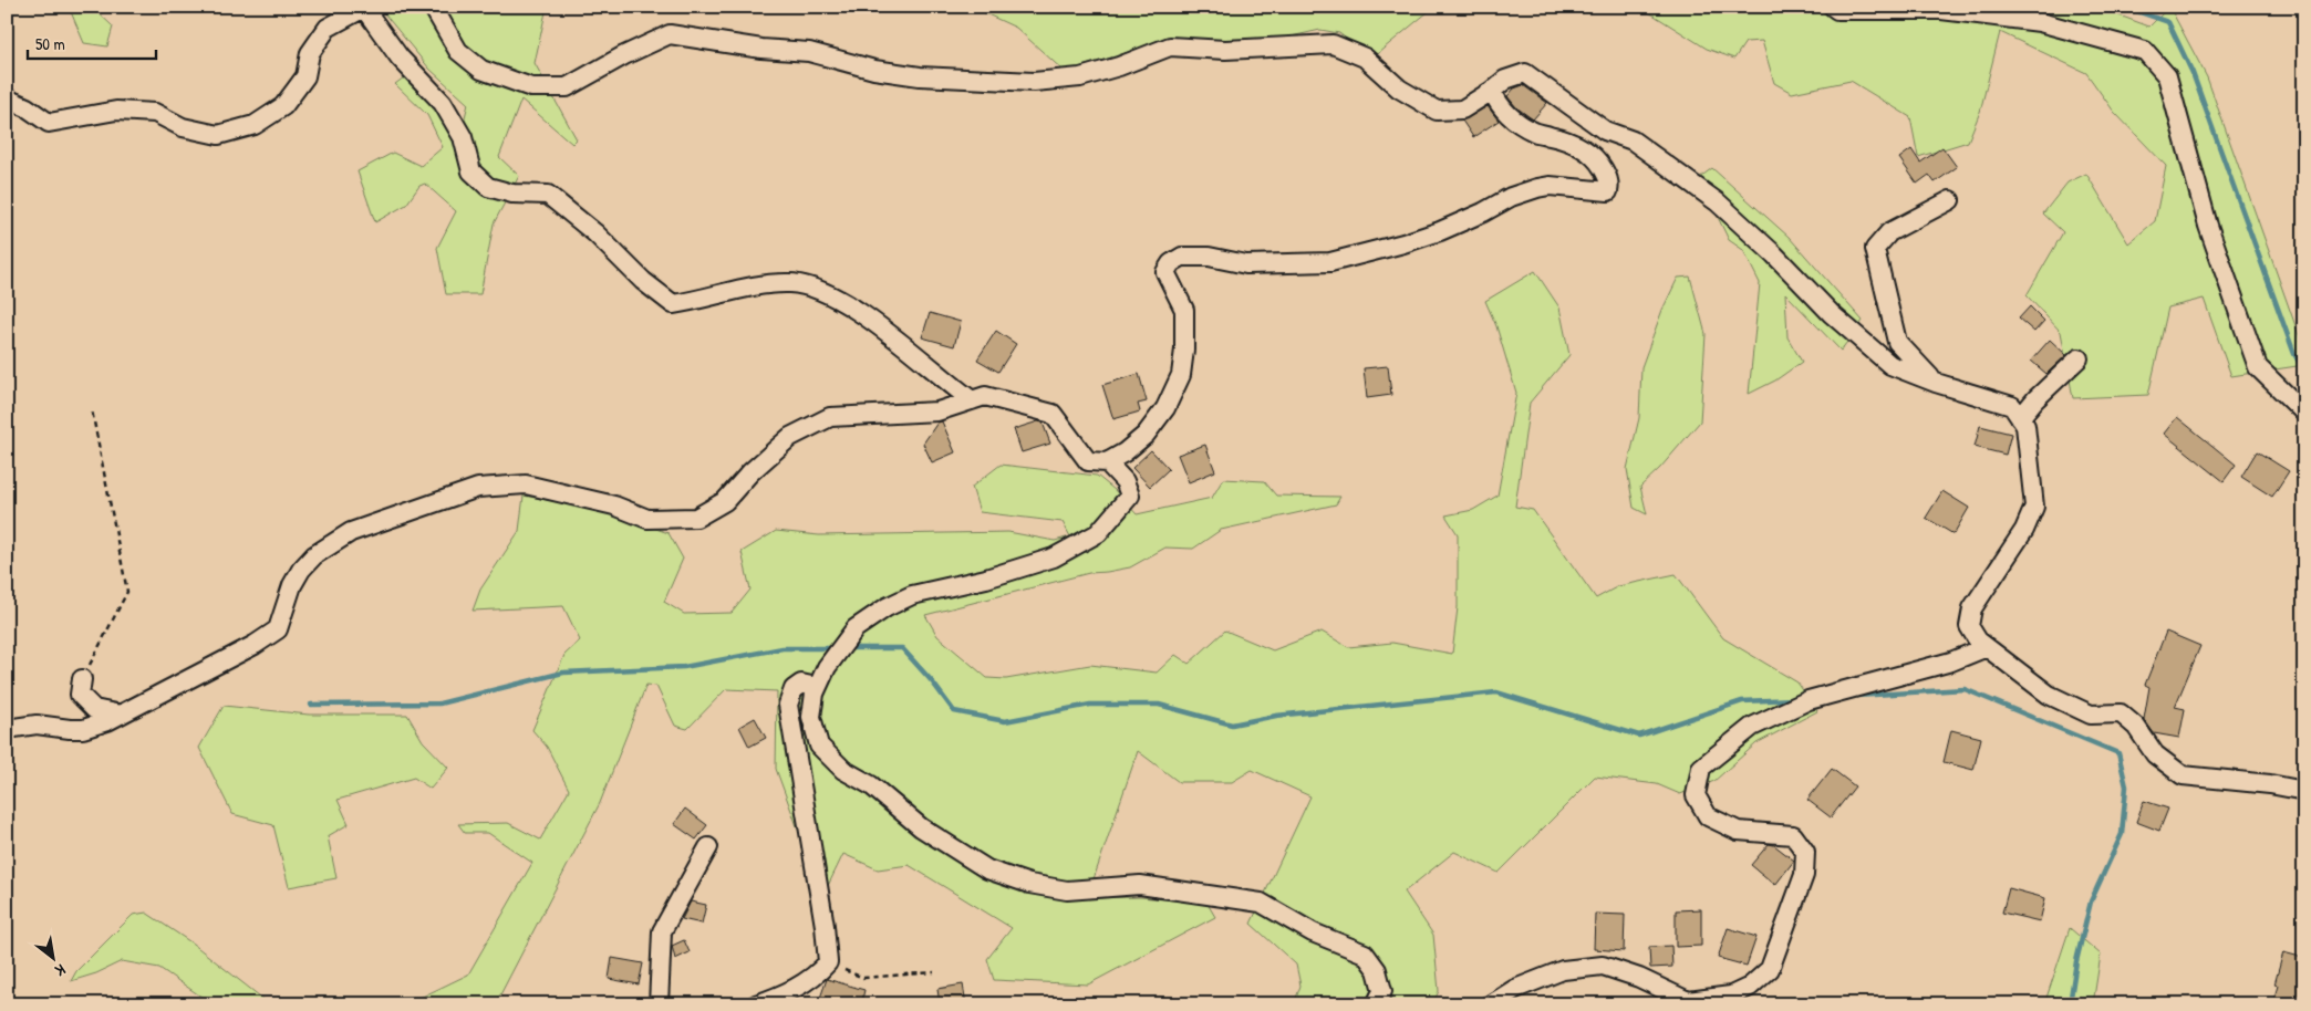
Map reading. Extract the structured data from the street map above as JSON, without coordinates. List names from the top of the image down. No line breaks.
{"scale_bar":"50 m","north":"bottom right"}
